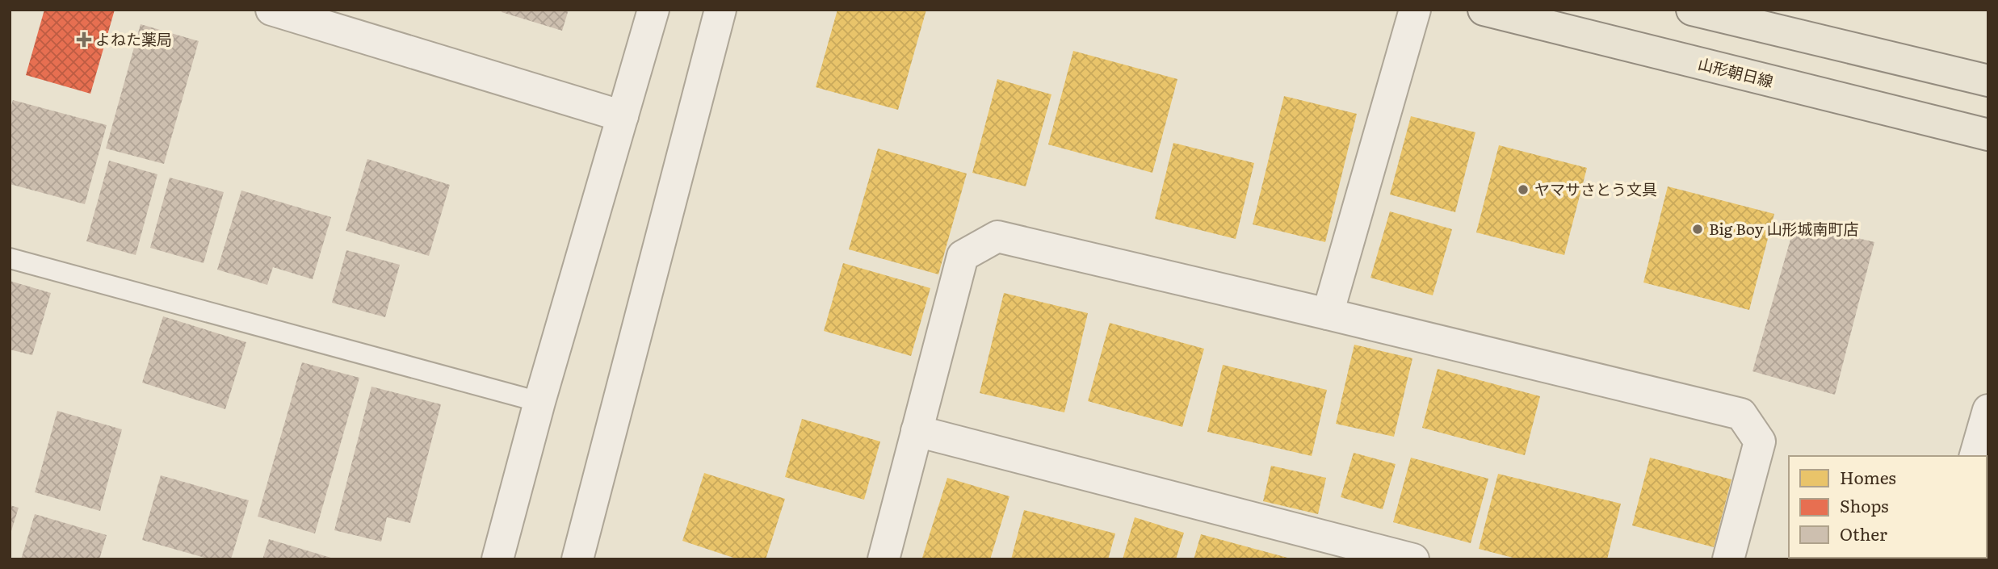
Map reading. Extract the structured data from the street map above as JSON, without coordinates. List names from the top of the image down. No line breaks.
{"streets":{"main road":["山形朝日線"]},"places":{"health":["よねた薬局"],"other":["ヤマサさとう文具","Big Boy 山形城南町店"]},"legend":["Homes","Shops","Other"]}
